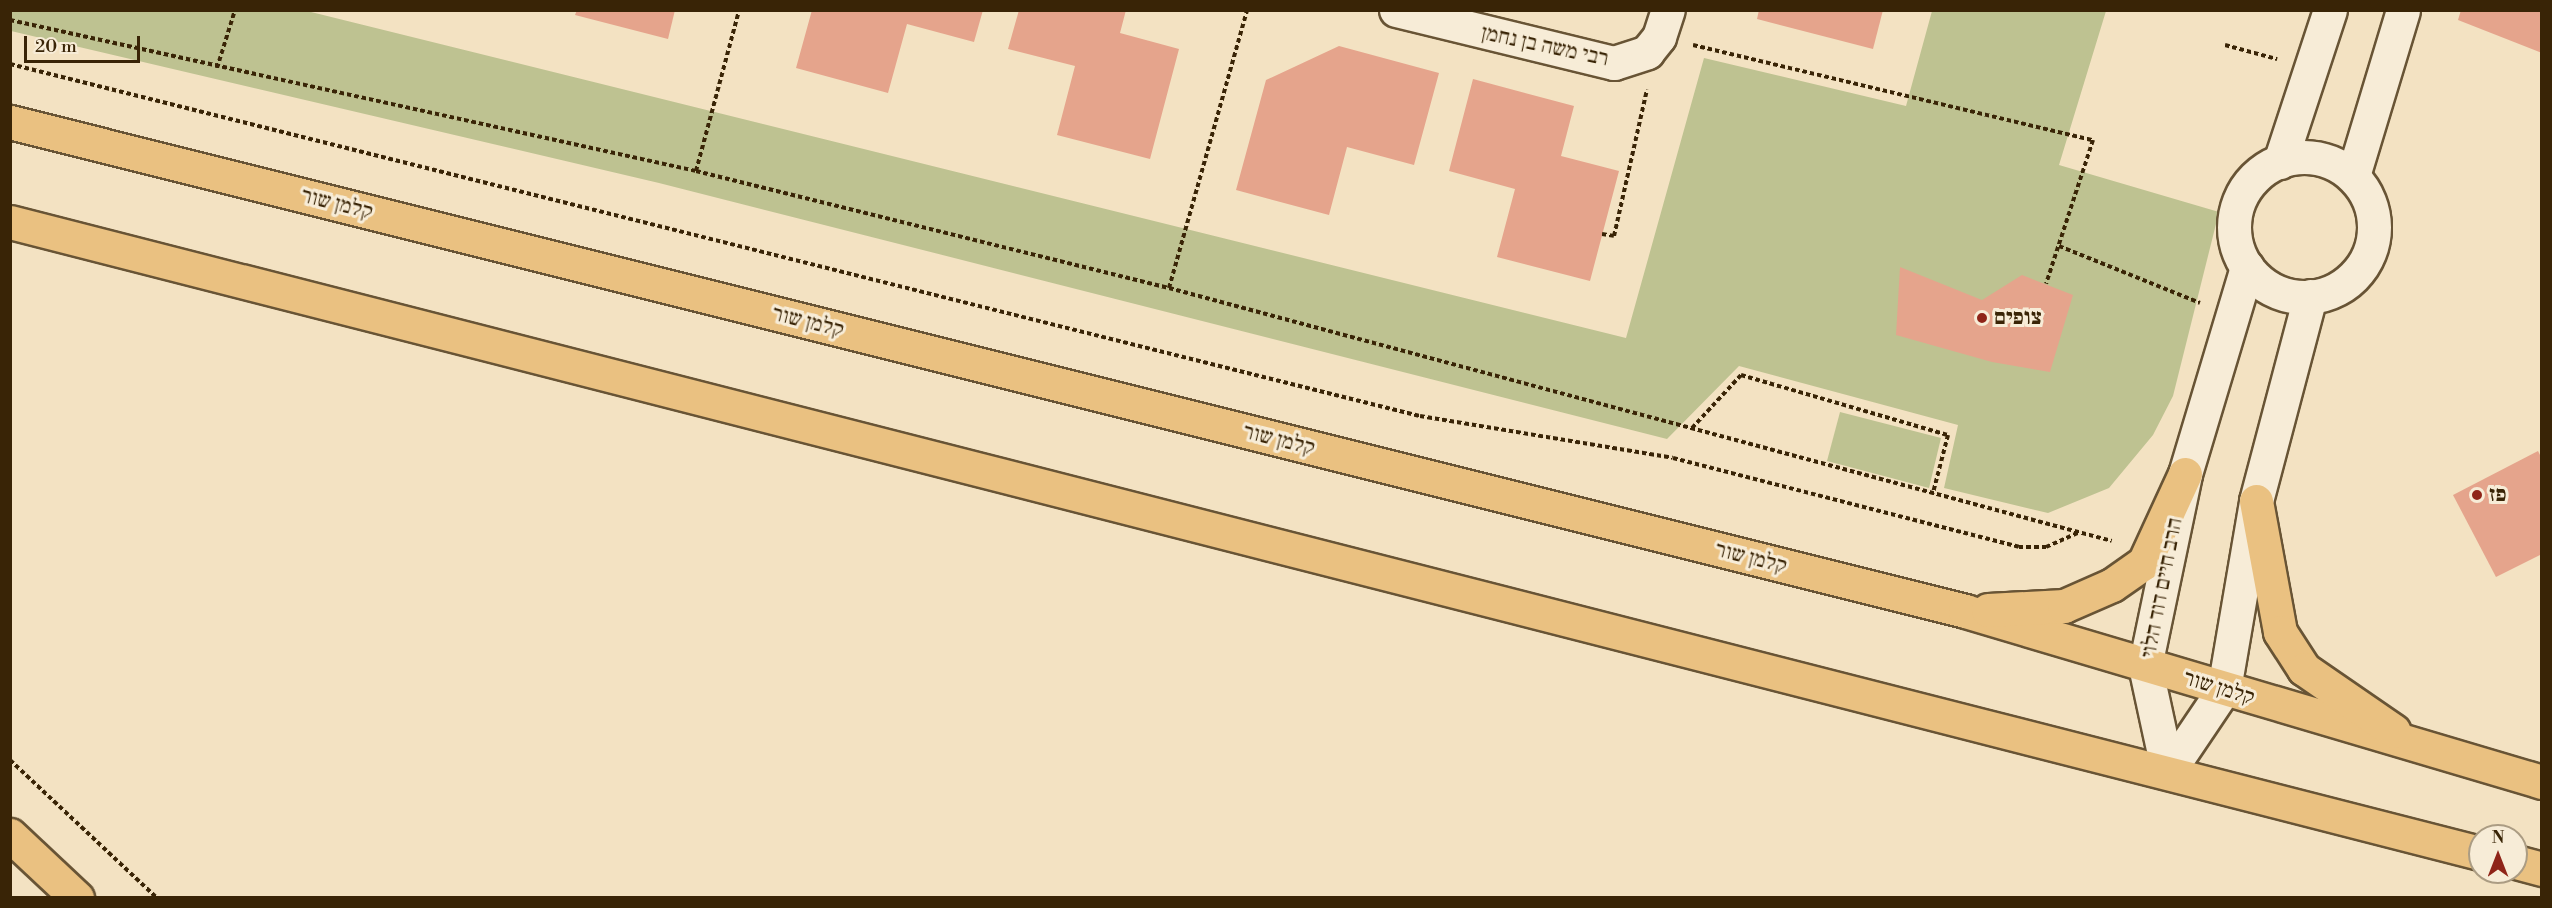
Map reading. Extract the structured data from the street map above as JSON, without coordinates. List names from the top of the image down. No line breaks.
{"streets":{"main road":["קלמן שור"],"street":["רבי משה בן נחמן","הרב חיים דוד הלוי"]},"crossings":[["קלמן שור","הרב חיים דוד הלוי"]],"places":["צופים","פז"],"scale_bar":"20 m","north":"top"}
